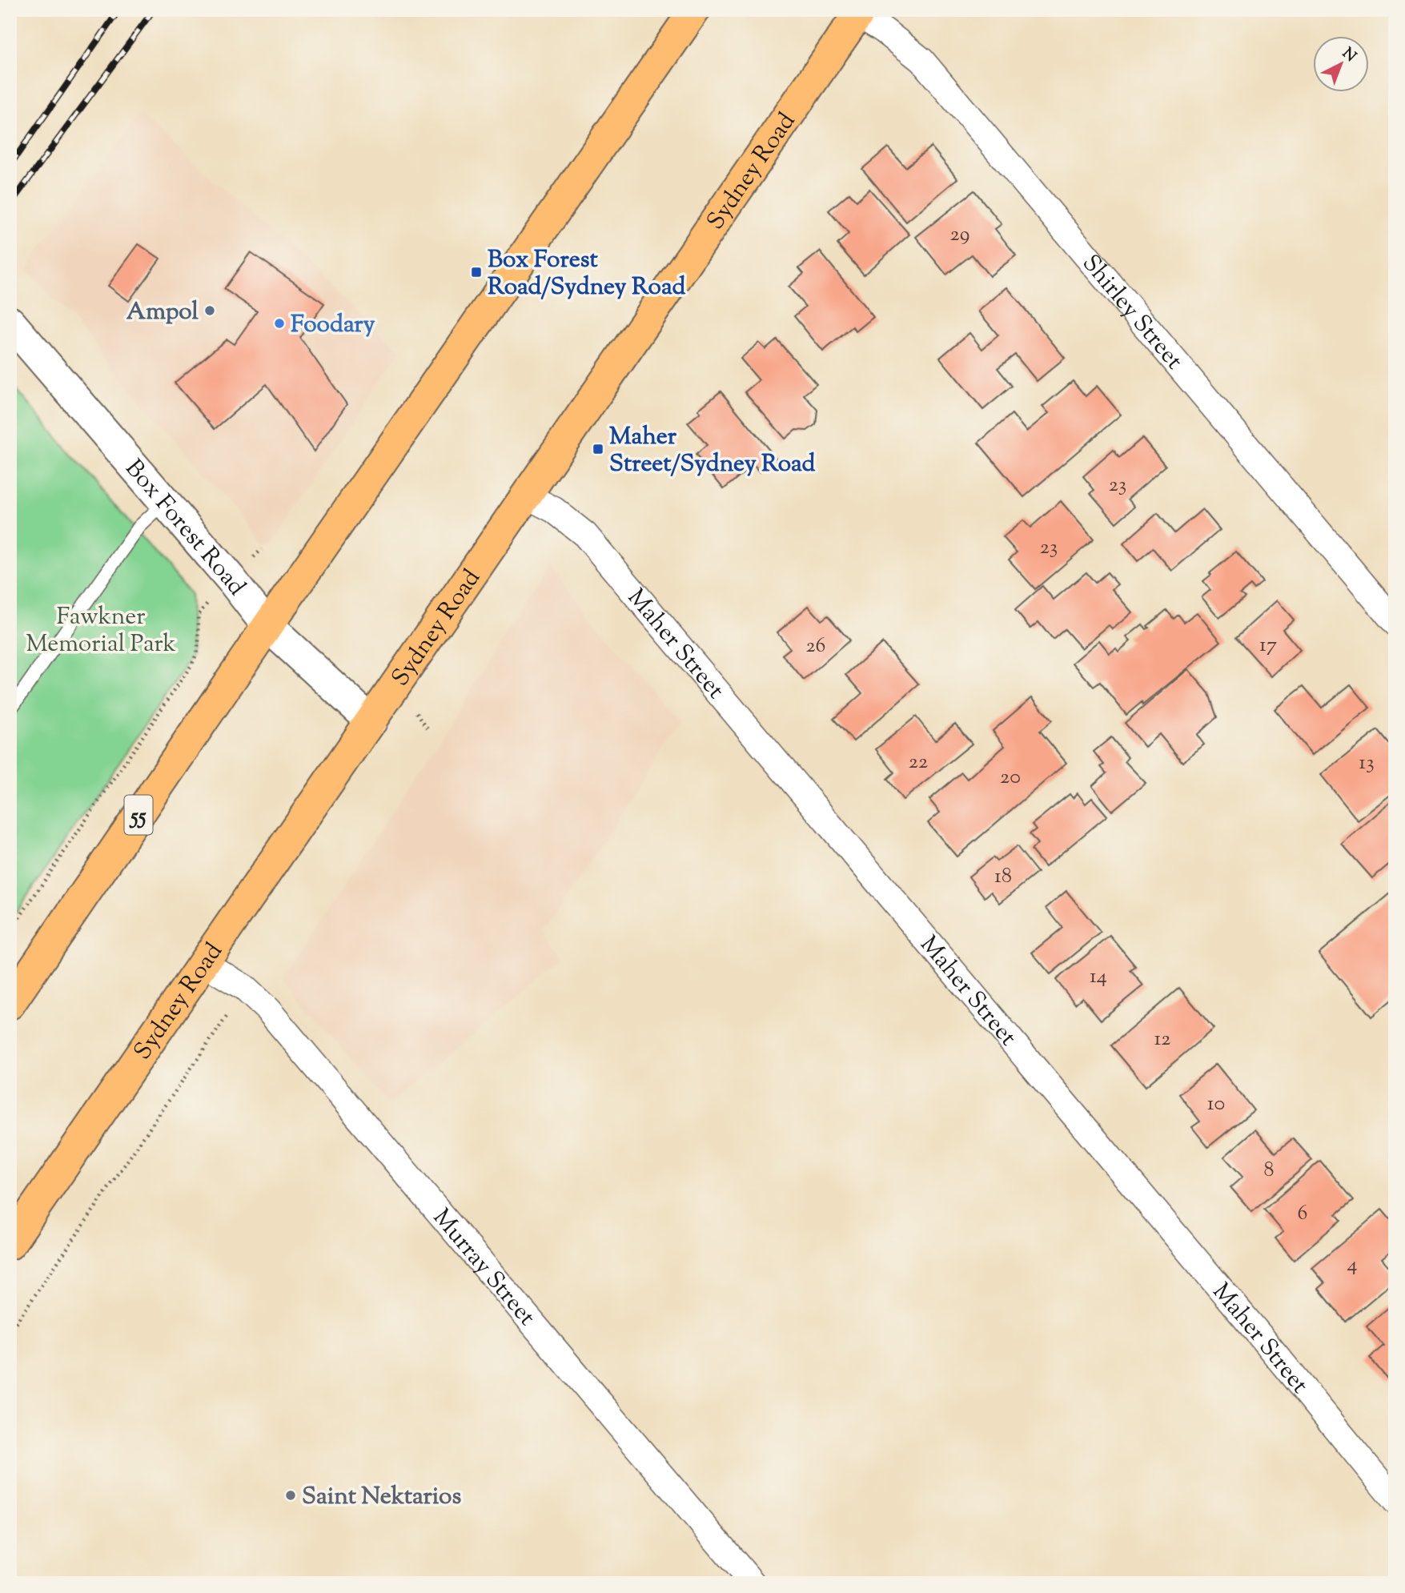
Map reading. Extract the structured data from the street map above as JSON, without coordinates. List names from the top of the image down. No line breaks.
{"streets":{"highway":["Sydney Road","55"],"street":["Shirley Street","Box Forest Road","Maher Street","Murray Street"]},"crossings":[["Sydney Road","Shirley Street"],["Sydney Road","Box Forest Road"],["Sydney Road","Maher Street"],["Sydney Road","Murray Street"],["Box Forest Road","55"]],"parks":["Fawkner Memorial Park"],"places":{"transit":["Box Forest Road/Sydney Road","Maher Street/Sydney Road"],"other":["Ampol","Foodary","Saint Nektarios"]},"house_numbers":["29","23","23","17","26","22","13","20","18","14","12","10","8","6","4"],"north":"top right"}
